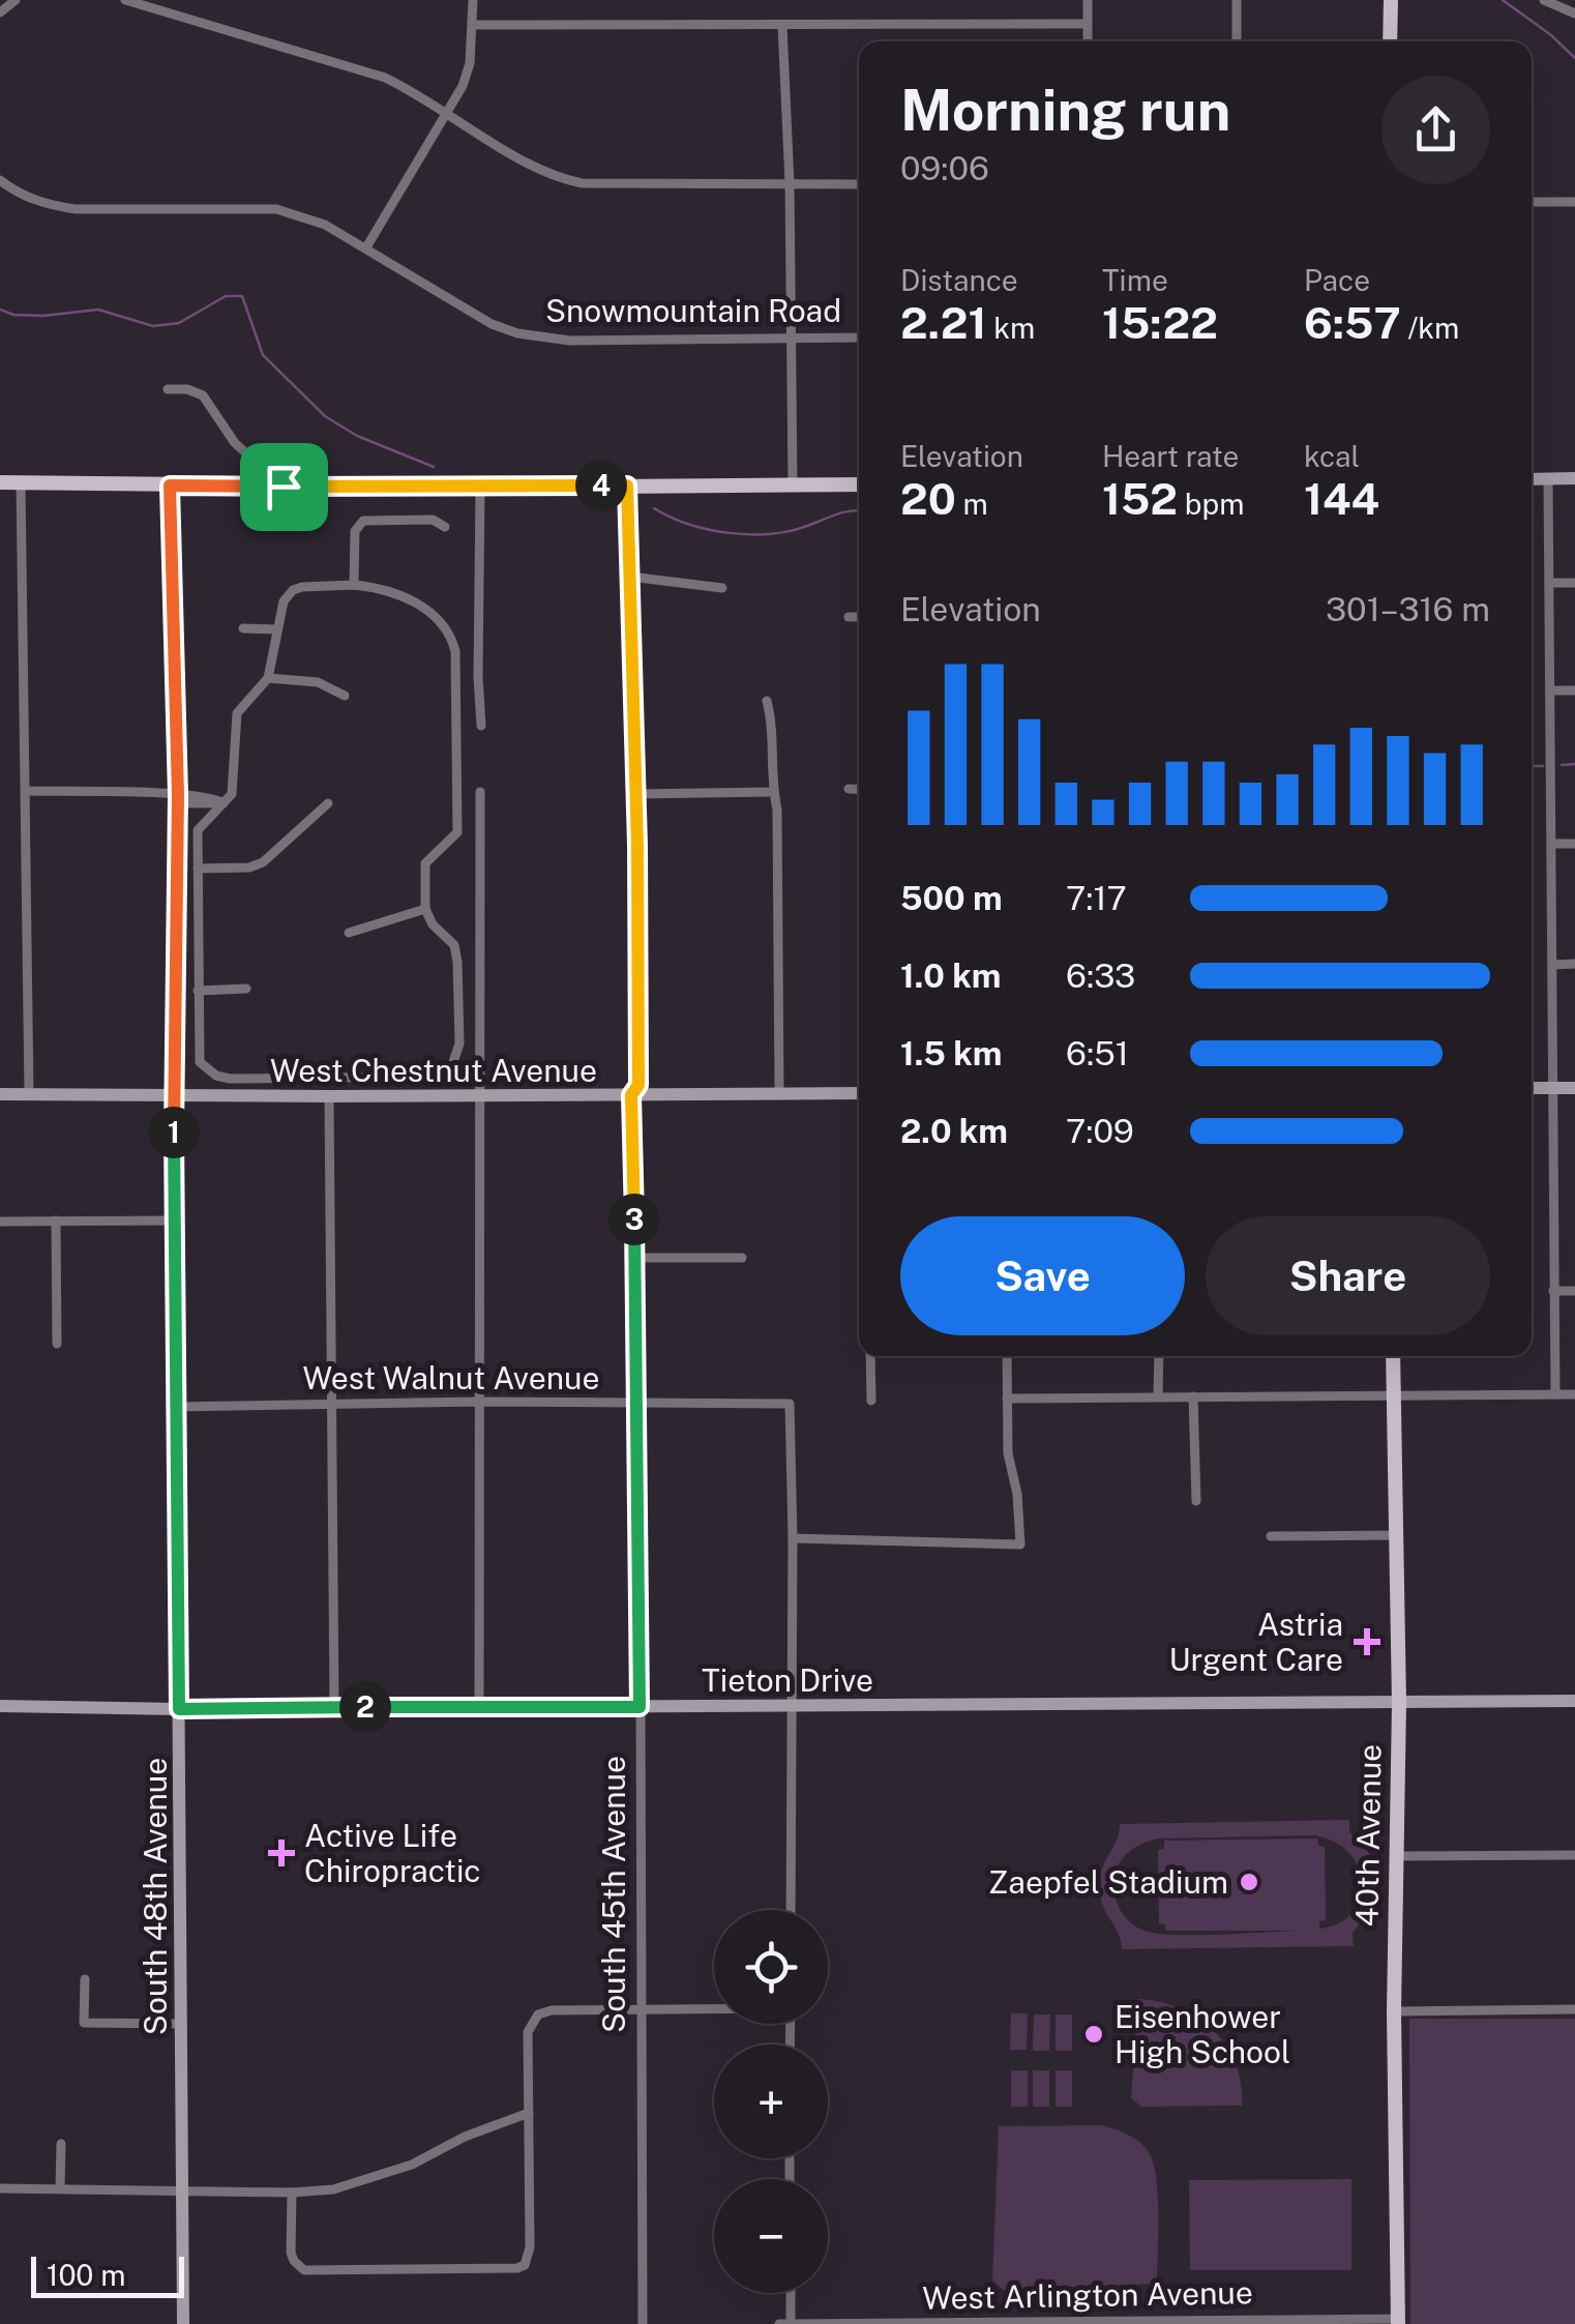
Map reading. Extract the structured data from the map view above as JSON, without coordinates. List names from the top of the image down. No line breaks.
{"streets":{"main road":["40th Avenue"],"street":["Snowmountain Road","West Chestnut Avenue","West Walnut Avenue","Tieton Drive","South 45th Avenue","South 48th Avenue","West Arlington Avenue"]},"crossings":[["West Chestnut Avenue","South 45th Avenue"],["West Chestnut Avenue","South 48th Avenue"],["West Walnut Avenue","South 45th Avenue"],["West Walnut Avenue","South 48th Avenue"],["Tieton Drive","40th Avenue"],["Tieton Drive","South 45th Avenue"],["Tieton Drive","South 48th Avenue"],["40th Avenue","West Arlington Avenue"]],"places":{"health":["Astria Urgent Care","Active Life Chiropractic"],"other":["Zaepfel Stadium","Eisenhower High School"]},"scale_bar":"100 m","page":{"heading":["Morning run","09:06"],"stats":[["Distance","2.21 km"],["Time","15:22"],["Pace","6:57 /km"],["Elevation","20 m"],["Heart rate","152 bpm"],["kcal","144"]],"pins":["4","1","3","2"],"chart":["Elevation","301–316 m"],"list":[{"name":"500 m","note":"7:17"},{"name":"1.0 km","note":"6:33"},{"name":"1.5 km","note":"6:51"},{"name":"2.0 km","note":"7:09"}],"buttons":["Save","Share"],"map_buttons":["+","−"],"scale":"100 m"}}
